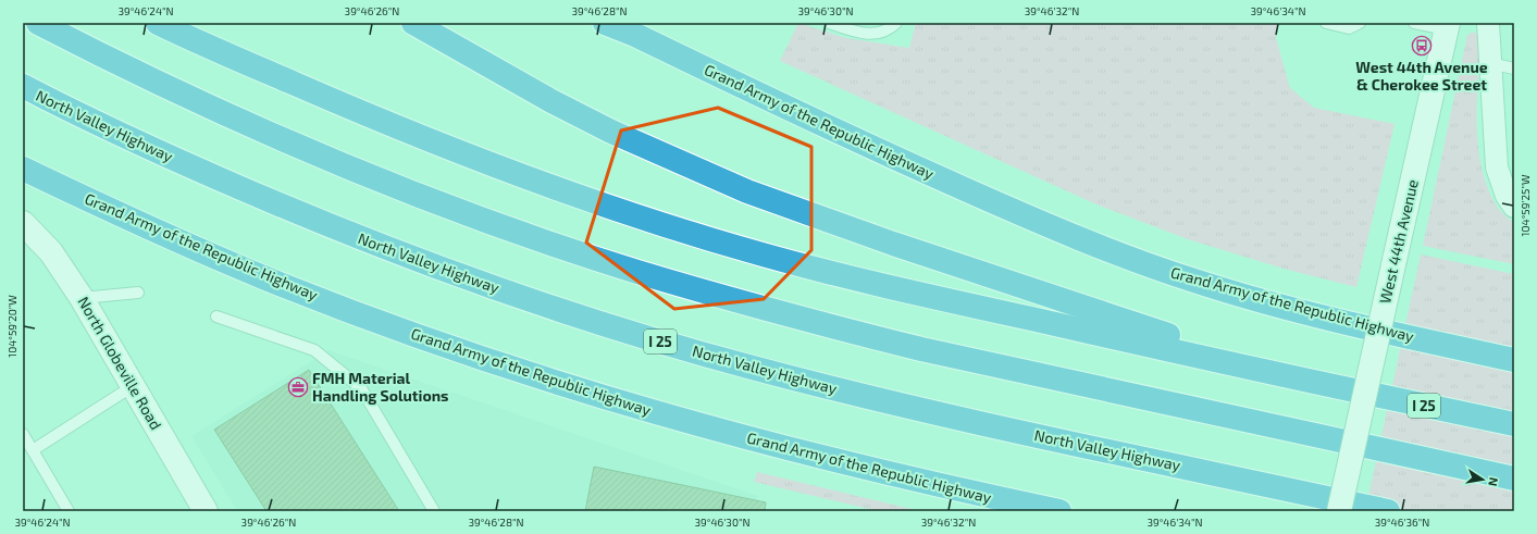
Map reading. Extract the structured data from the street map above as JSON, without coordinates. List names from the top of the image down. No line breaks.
{"streets":{"highway":["Grand Army of the Republic Highway","North Valley Highway","I 25"],"street":["West 44th Avenue","North Globeville Road"]},"places":{"bus stop":["West 44th Avenue & Cherokee Street"],"office":["FMH Material Handling Solutions"]},"north":"right","coordinates":["39°46'24\"N","39°46'26\"N","39°46'28\"N","39°46'30\"N","39°46'32\"N","39°46'34\"N","104°59'25\"W","104°59'20\"W","39°46'36\"N"]}
